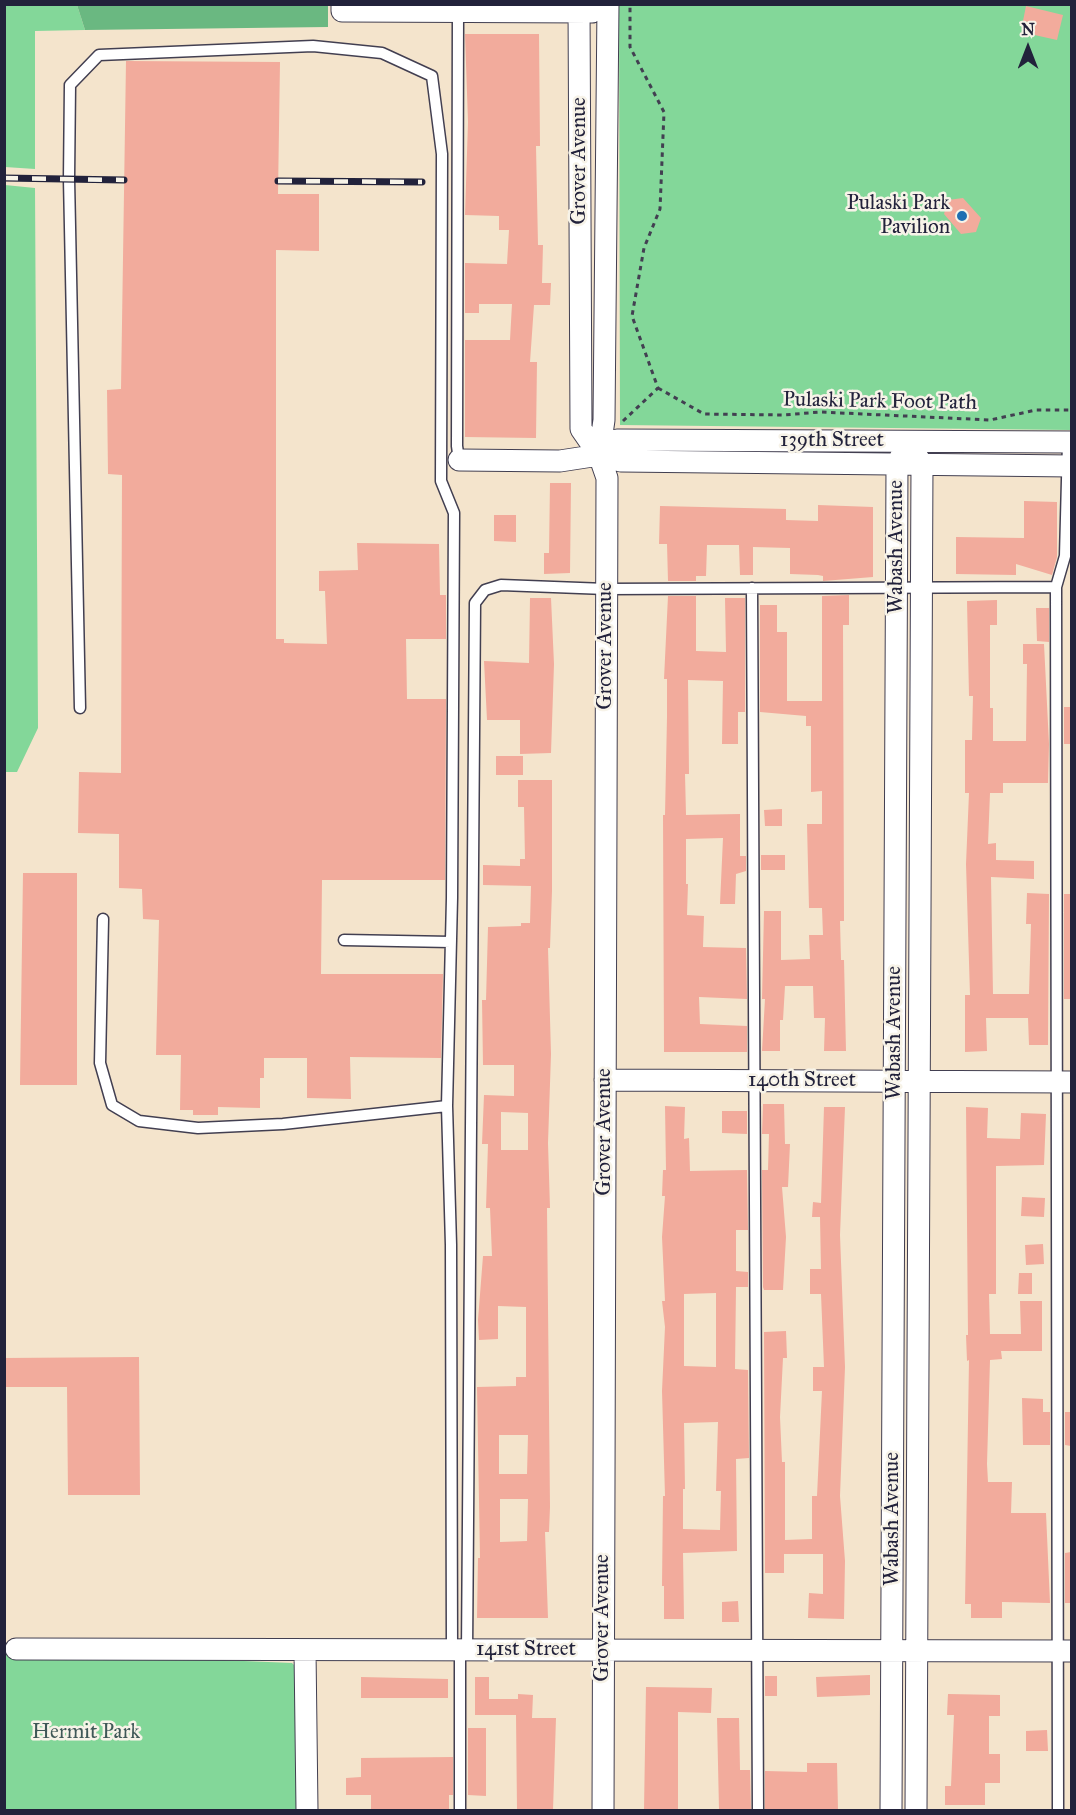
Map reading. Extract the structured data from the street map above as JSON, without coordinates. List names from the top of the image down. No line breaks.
{"streets":{"street":["Grover Avenue","139th Street","Wabash Avenue","140th Street","141st Street"],"path":["Pulaski Park Foot Path"]},"crossings":[["Grover Avenue","139th Street"],["Grover Avenue","140th Street"],["Grover Avenue","141st Street"],["139th Street","Wabash Avenue"],["Wabash Avenue","140th Street"],["Wabash Avenue","141st Street"]],"parks":["Hermit Park"],"places":["Pulaski Park Pavilion"],"north":"top"}
